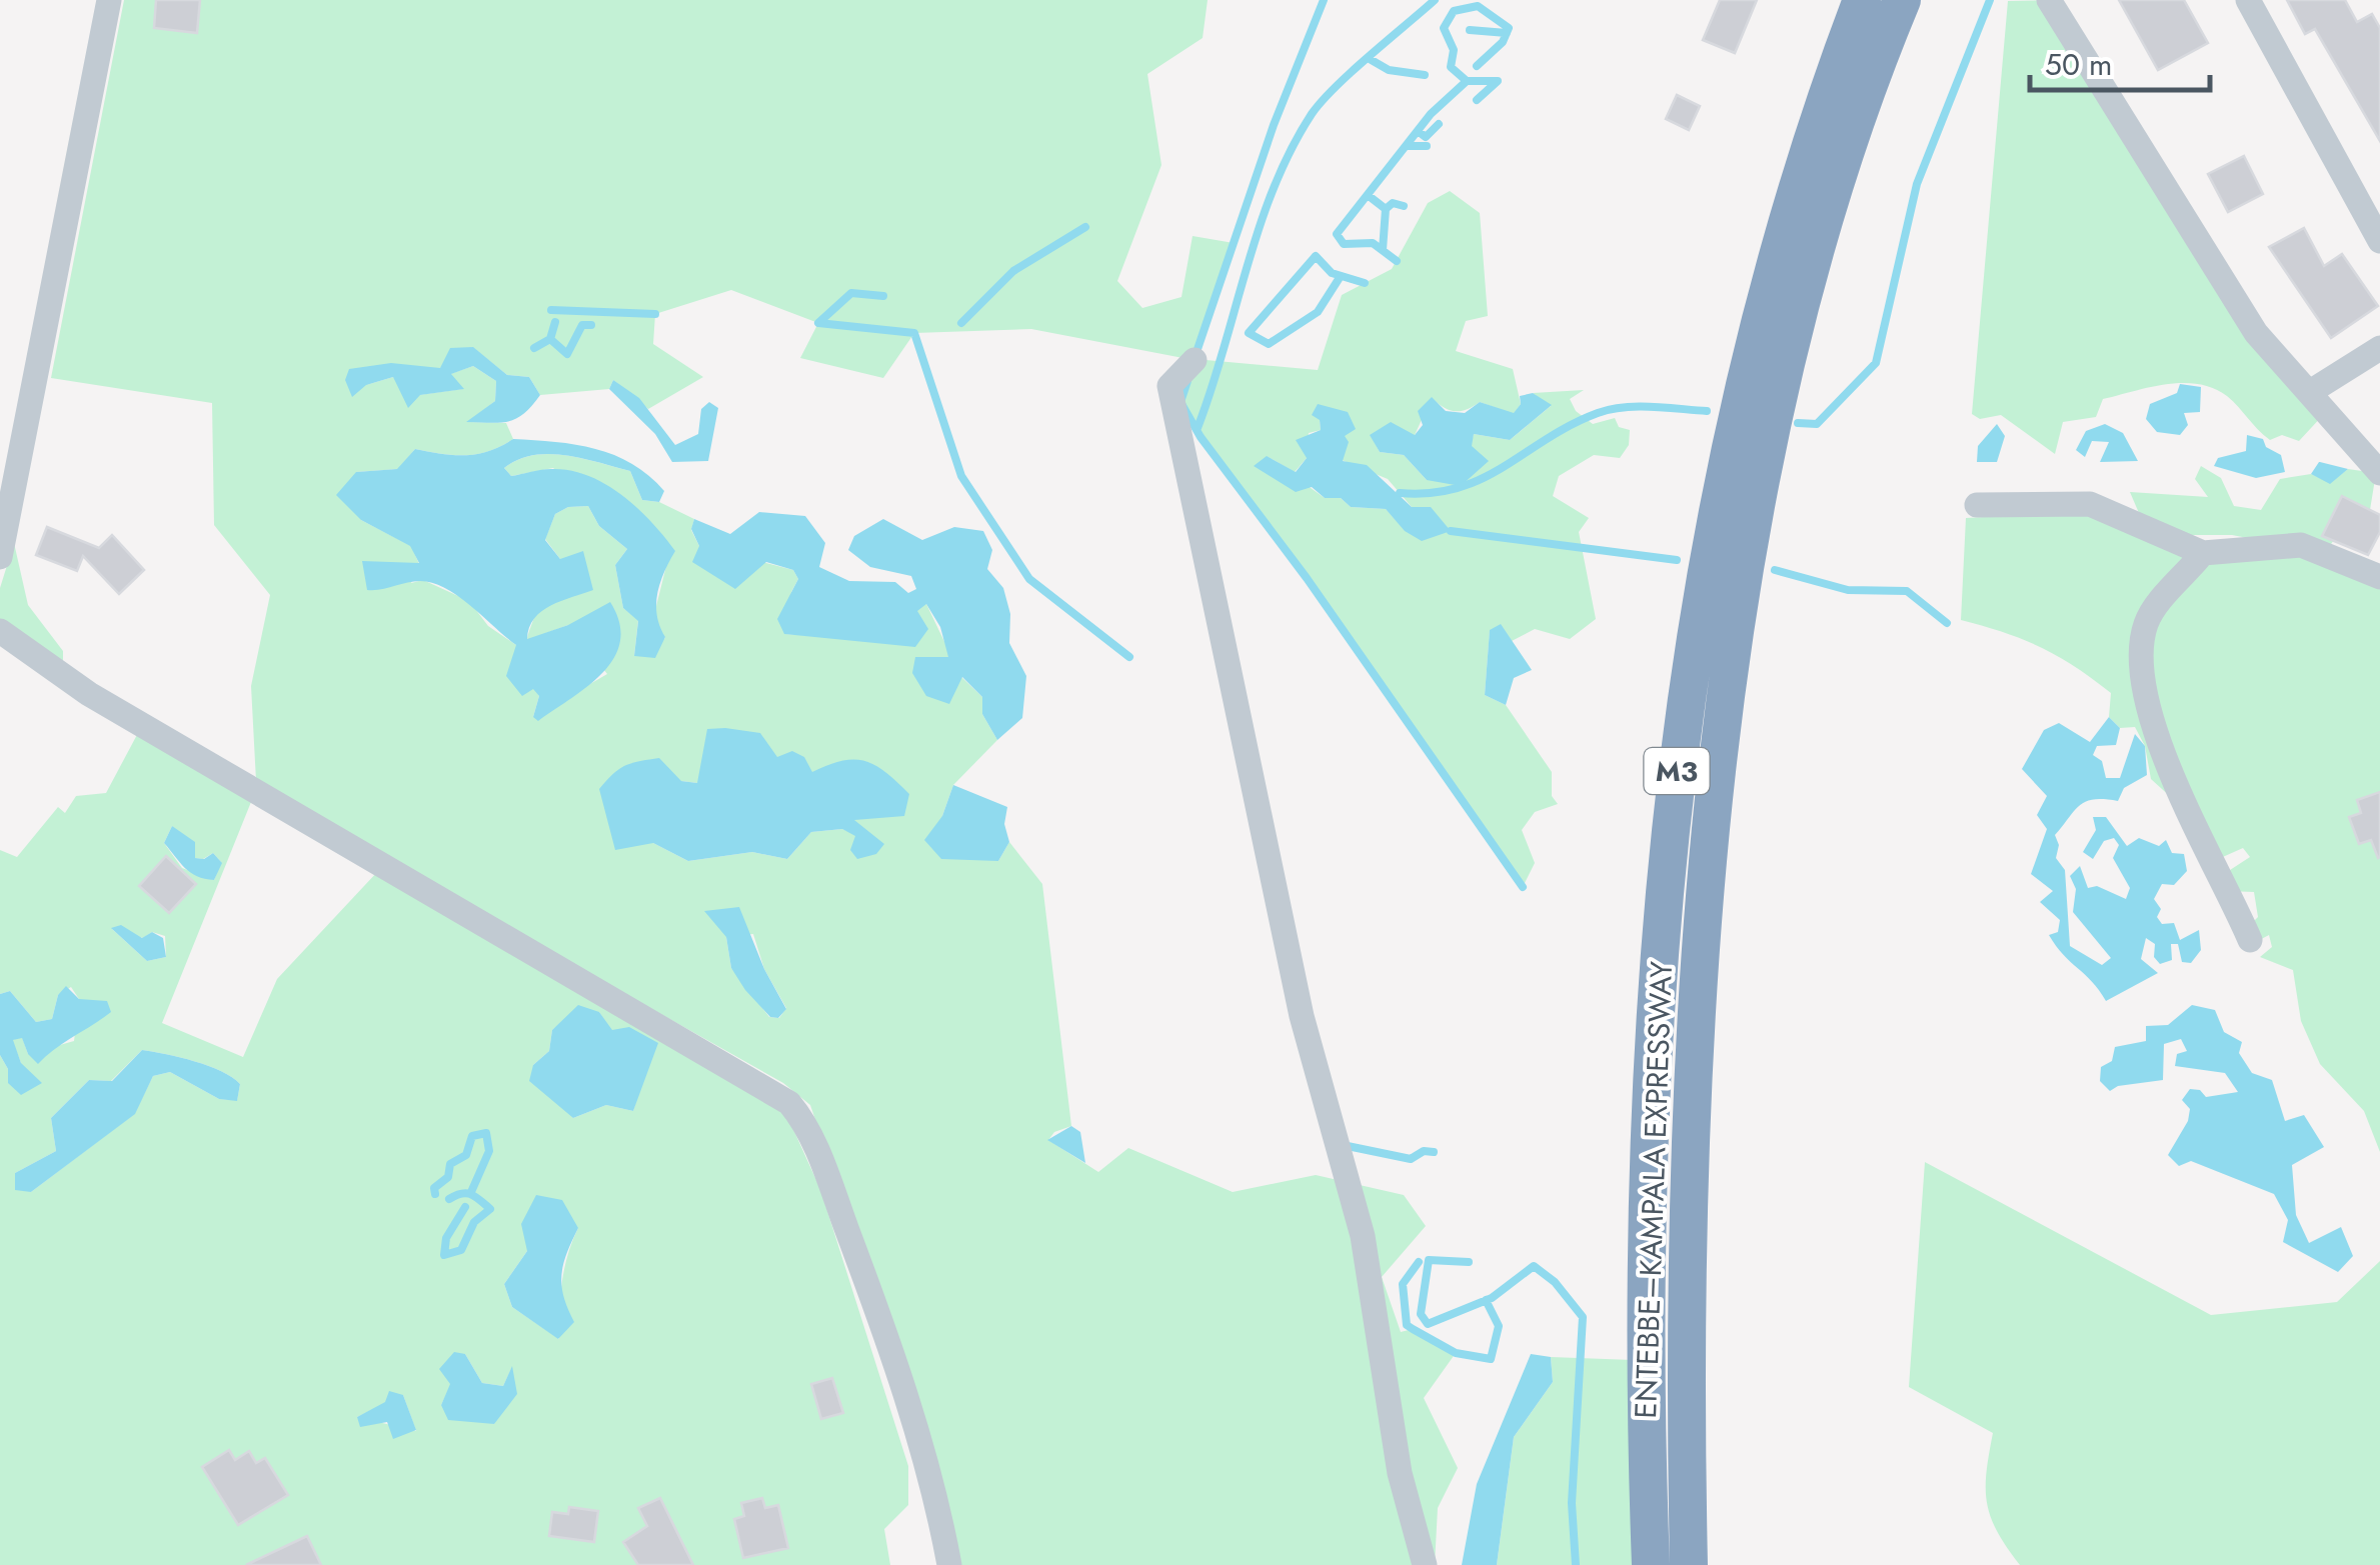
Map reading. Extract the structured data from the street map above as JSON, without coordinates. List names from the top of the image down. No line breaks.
{"streets":{"highway":["M3","ENTEBBE–KAMPALA EXPRESSWAY"]},"scale_bar":"50 m"}
